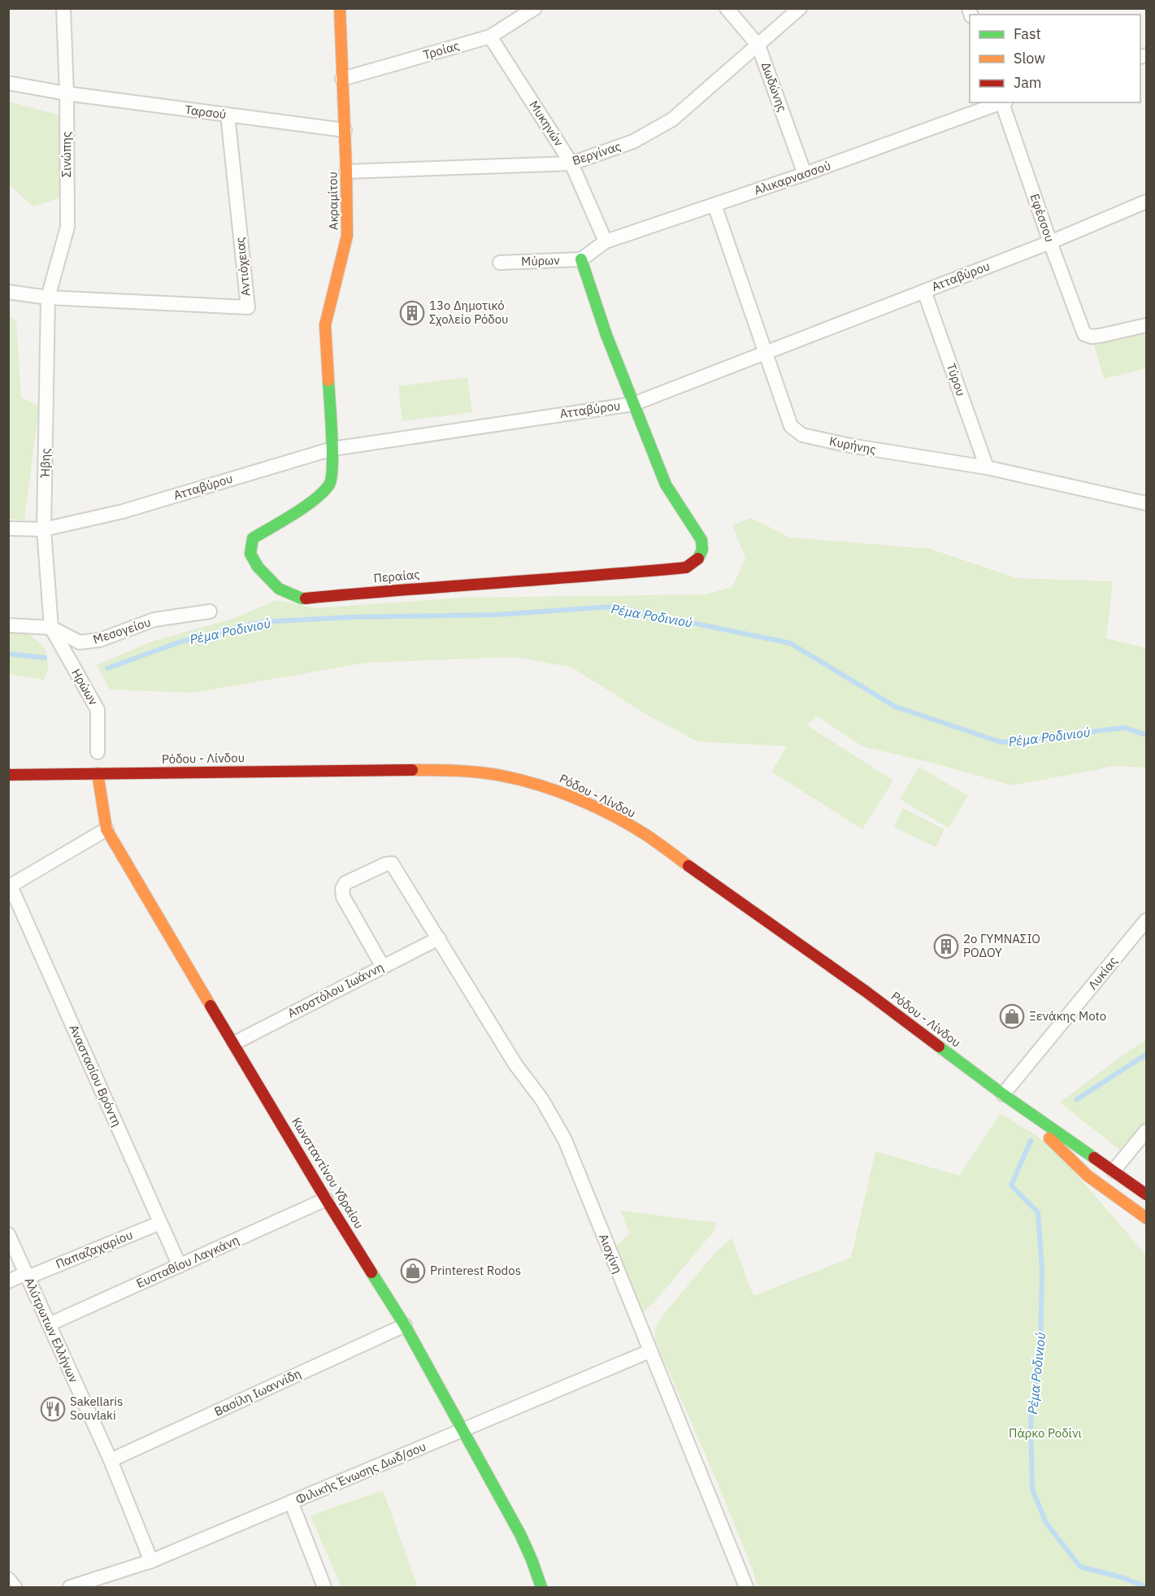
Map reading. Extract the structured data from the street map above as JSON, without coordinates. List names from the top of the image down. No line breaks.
{"streets":{"street":["Τροίας","Δωδώνης","Ταρσού","Μυκηνών","Βεργίνας","Σινώπης","Αλικαρνασσού","Ακραμίτου","Εφέσσου","Μύρων","Αντιόχειας","Ατταβύρου","Τύρου","Κυρήνης","Ήβης","Περαίας","Μεσογείου","Ηρώων","Ρόδου - Λίνδου","Λυκίας","Αποστόλου Ιωάννη","Αναστασίου Βρόντη","Κωνσταντίνου Υδραίου","Παπαζαχαρίου","Αισχίνη","Ευσταθίου Λαγκάνη","Αλύτρωτων Ελλήνων","Βασίλη Ιωαννίδη","Φιλικής Ένωσης Δωδ/σου"]},"crossings":[["Τροίας","Μυκηνών"],["Τροίας","Ακραμίτου"],["Δωδώνης","Βεργίνας"],["Δωδώνης","Αλικαρνασσού"],["Ταρσού","Σινώπης"],["Ταρσού","Ακραμίτου"],["Ταρσού","Αντιόχειας"],["Μυκηνών","Βεργίνας"],["Μυκηνών","Αλικαρνασσού"],["Βεργίνας","Ακραμίτου"],["Σινώπης","Αντιόχειας"],["Σινώπης","Ήβης"],["Αλικαρνασσού","Εφέσσου"],["Αλικαρνασσού","Μύρων"],["Αλικαρνασσού","Κυρήνης"],["Ακραμίτου","Ατταβύρου"],["Ακραμίτου","Περαίας"],["Εφέσσου","Ατταβύρου"],["Αντιόχειας","Ήβης"],["Ατταβύρου","Τύρου"],["Ατταβύρου","Κυρήνης"],["Ατταβύρου","Ήβης"],["Ατταβύρου","Περαίας"],["Τύρου","Κυρήνης"],["Ήβης","Μεσογείου"],["Ήβης","Ηρώων"],["Μεσογείου","Ηρώων"],["Ρόδου - Λίνδου","Λυκίας"],["Ρόδου - Λίνδου","Κωνσταντίνου Υδραίου"],["Αποστόλου Ιωάννη","Κωνσταντίνου Υδραίου"],["Αποστόλου Ιωάννη","Αισχίνη"],["Αναστασίου Βρόντη","Παπαζαχαρίου"],["Αναστασίου Βρόντη","Ευσταθίου Λαγκάνη"],["Κωνσταντίνου Υδραίου","Ευσταθίου Λαγκάνη"],["Κωνσταντίνου Υδραίου","Βασίλη Ιωαννίδη"],["Κωνσταντίνου Υδραίου","Φιλικής Ένωσης Δωδ/σου"],["Παπαζαχαρίου","Αλύτρωτων Ελλήνων"],["Αισχίνη","Φιλικής Ένωσης Δωδ/σου"],["Ευσταθίου Λαγκάνη","Αλύτρωτων Ελλήνων"],["Αλύτρωτων Ελλήνων","Βασίλη Ιωαννίδη"],["Αλύτρωτων Ελλήνων","Φιλικής Ένωσης Δωδ/σου"]],"water":["Ρέμα Ροδινιού"],"parks":["Πάρκο Ροδίνι"],"places":{"building":["13ο Δημοτικό Σχολείο Ρόδου","2ο ΓΥΜΝΑΣΙΟ ΡΟΔΟΥ"],"shop":["Ξενάκης Moto","Printerest Rodos"],"restaurant":["Sakellaris Souvlaki"]},"legend":["Fast","Slow","Jam"]}
